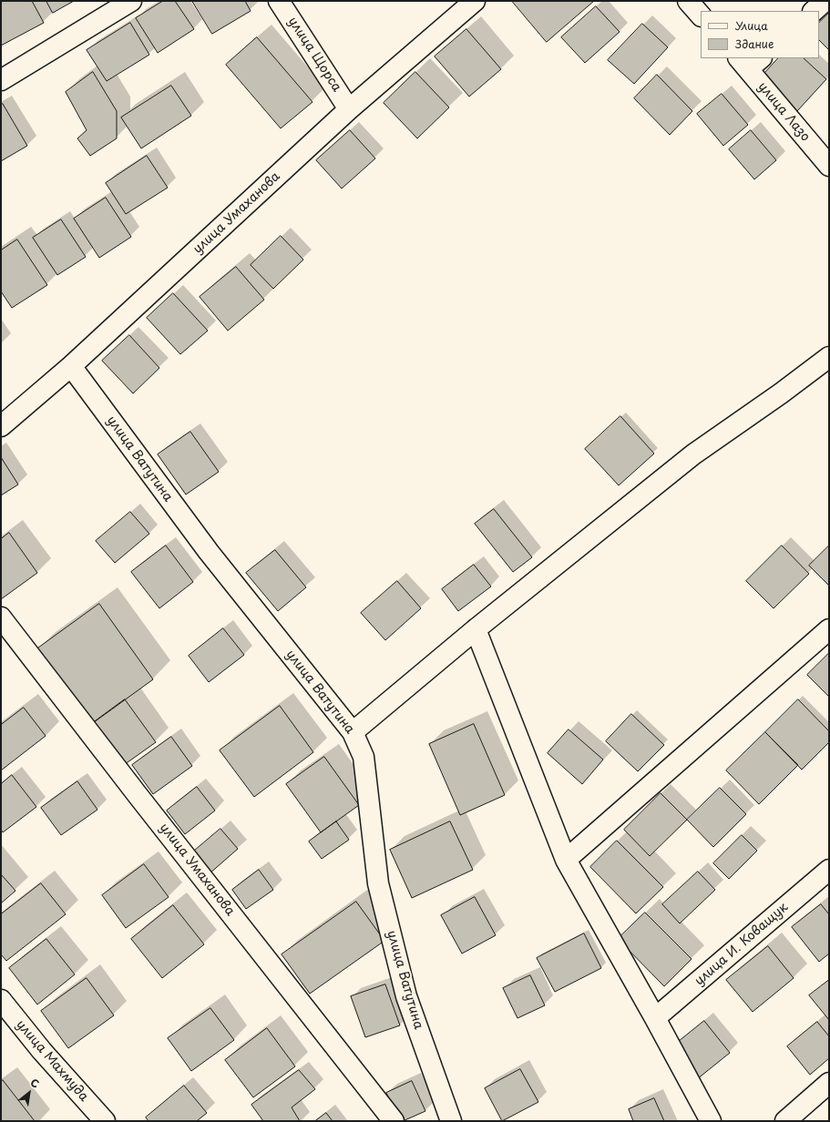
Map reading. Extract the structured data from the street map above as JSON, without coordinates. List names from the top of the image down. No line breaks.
{"streets":{"street":["улица Щорса","улица Лазо","улица Умаханова","улица Ватутина","улица И. Коващук","улица Махмуда"]},"crossings":[["улица Щорса","улица Умаханова"],["улица Умаханова","улица Ватутина"]],"legend":["Улица","Здание"],"north":"top right"}
